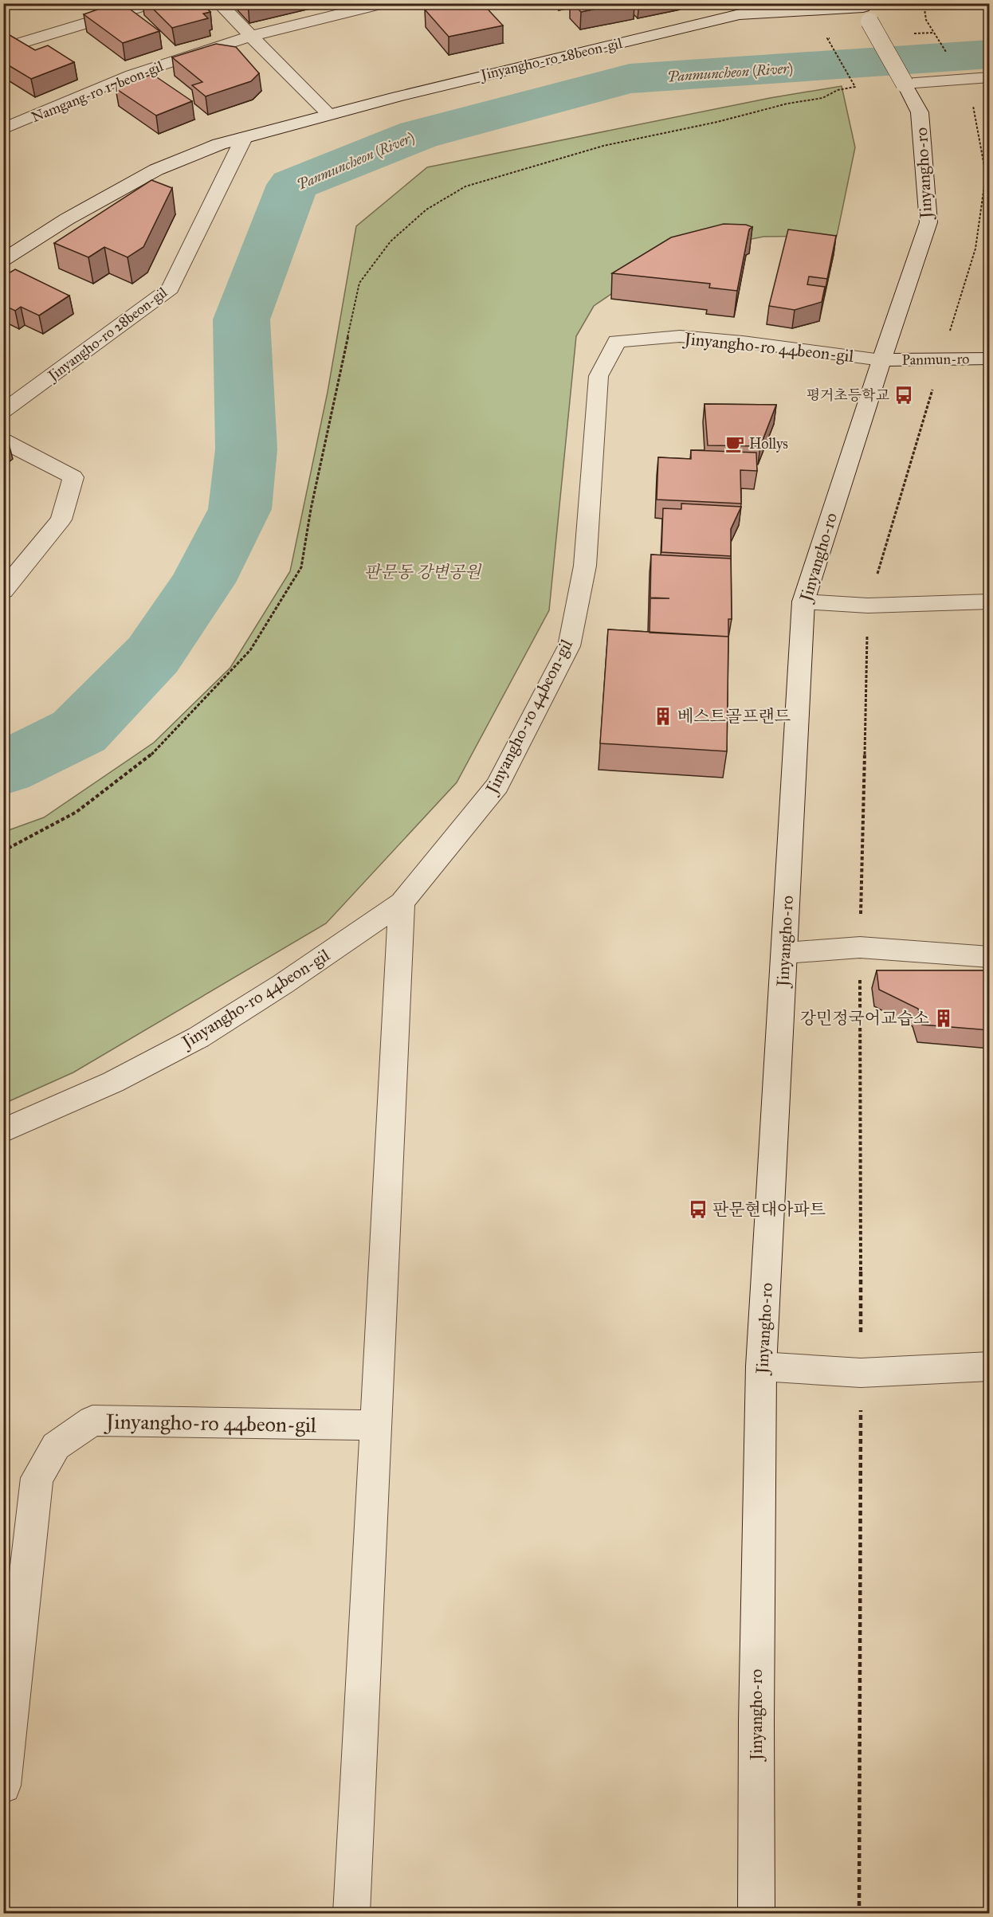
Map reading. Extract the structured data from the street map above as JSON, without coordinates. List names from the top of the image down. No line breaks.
{"streets":{"street":["Jinyangho-ro 28beon-gil","Namgang-ro 17beon-gil","Jinyangho-ro","Jinyangho-ro 44beon-gil","Panmun-ro"]},"crossings":[["Jinyangho-ro 28beon-gil","Jinyangho-ro"],["Jinyangho-ro","Jinyangho-ro 44beon-gil"],["Jinyangho-ro","Panmun-ro"],["Jinyangho-ro 44beon-gil","Panmun-ro"]],"water":["Panmuncheon (River)"],"parks":["판문동 강변공원"],"places":{"bus stop":["평거초등학교","판문현대아파트"],"cafe":["Hollys"],"building":["베스트골프랜드","강민정국어교습소"]}}
